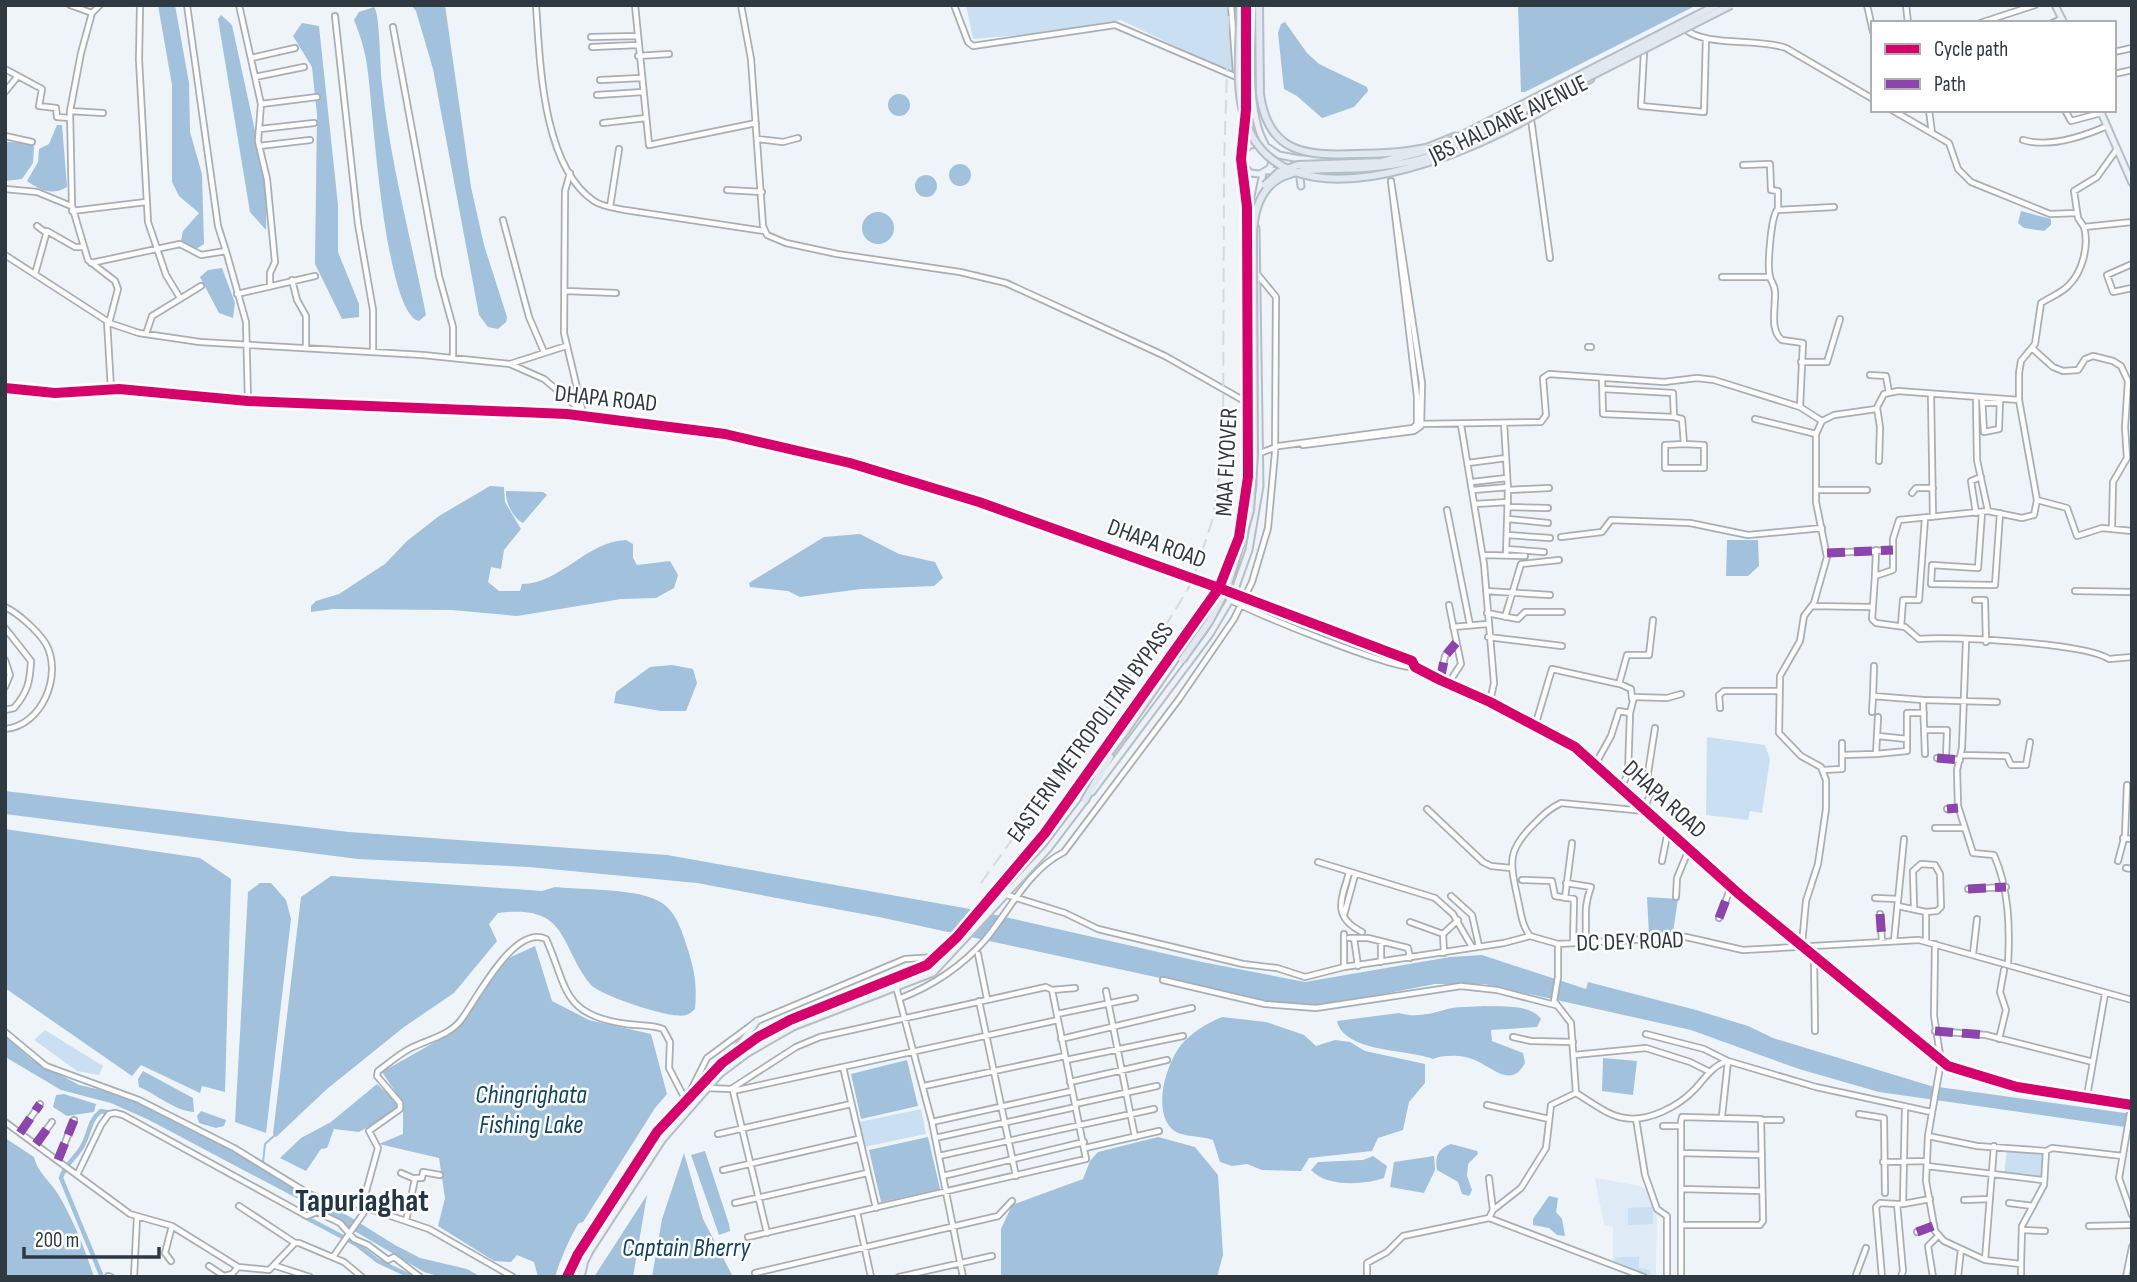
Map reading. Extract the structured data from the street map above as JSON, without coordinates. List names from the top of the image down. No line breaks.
{"streets":{"highway":["MAA FLYOVER"],"main road":["JBS HALDANE AVENUE","EASTERN METROPOLITAN BYPASS"],"street":["DHAPA ROAD","DC DEY ROAD"]},"crossings":[["JBS HALDANE AVENUE","MAA FLYOVER"],["JBS HALDANE AVENUE","EASTERN METROPOLITAN BYPASS"],["DHAPA ROAD","EASTERN METROPOLITAN BYPASS"],["DHAPA ROAD","DC DEY ROAD"],["MAA FLYOVER","EASTERN METROPOLITAN BYPASS"]],"districts":["Tapuriaghat"],"water":["Chingrighata Fishing Lake","Captain Bherry"],"legend":["Cycle path","Path"],"scale_bar":"200 m"}
